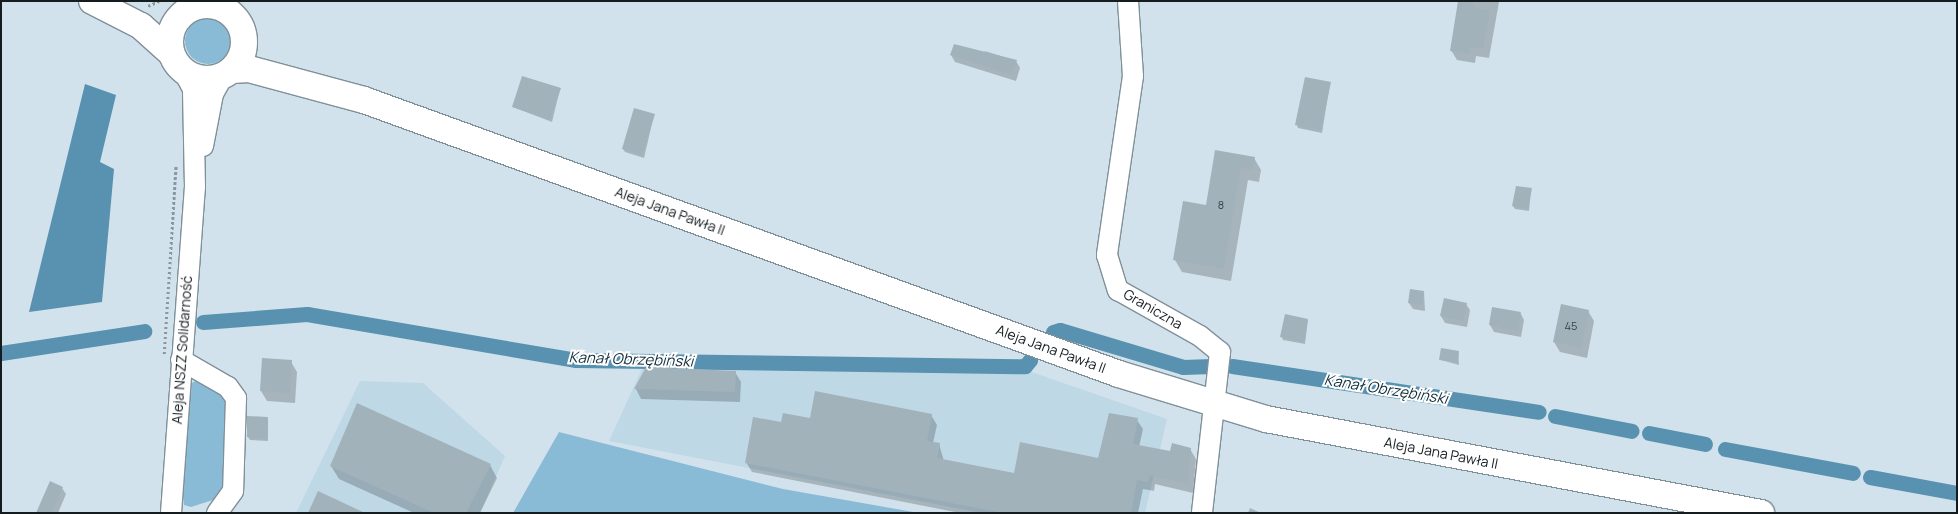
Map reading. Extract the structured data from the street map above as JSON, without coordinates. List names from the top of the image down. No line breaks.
{"streets":{"main road":["Aleja Jana Pawła II"],"street":["Graniczna","Aleja NSZZ Solidarność"]},"crossings":[["Aleja Jana Pawła II","Graniczna"],["Aleja Jana Pawła II","Aleja NSZZ Solidarność"]],"water":["Kanał Obrzębiński"],"house_numbers":["8","45"]}
